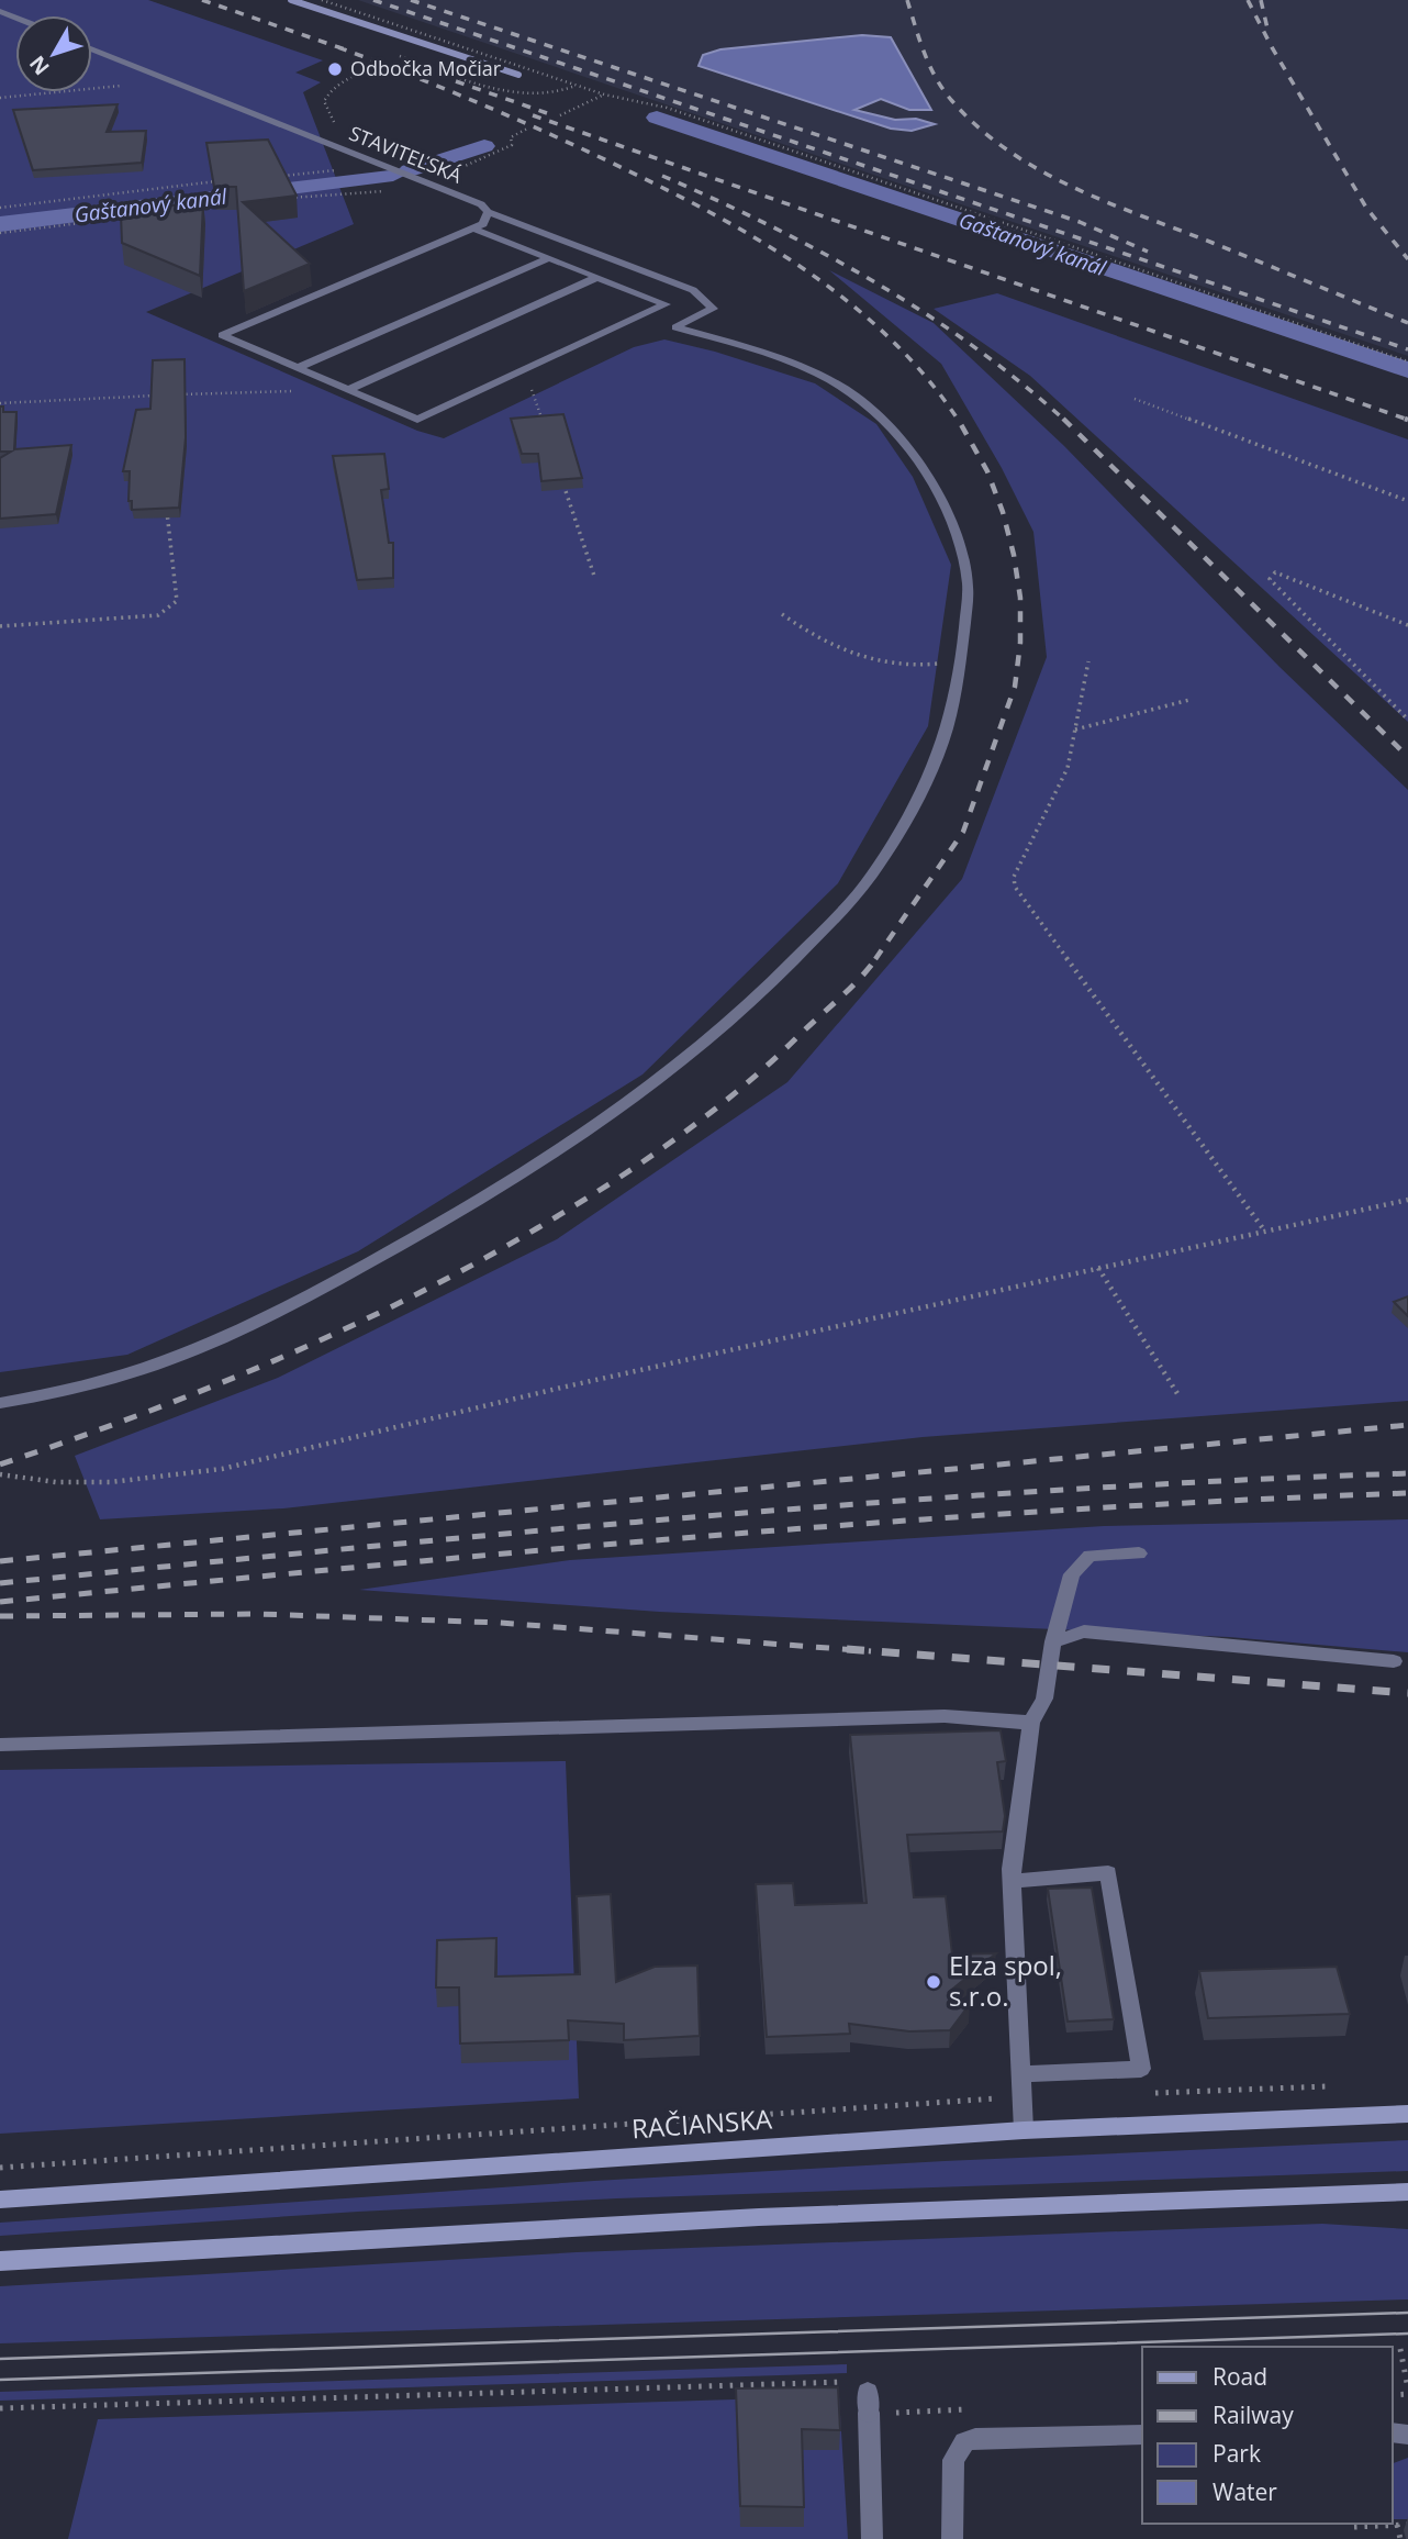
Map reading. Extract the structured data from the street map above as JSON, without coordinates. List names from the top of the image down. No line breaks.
{"streets":{"main road":["RAČIANSKA"],"lane":["STAVITEĽSKÁ"]},"water":["Gaštanový kanál"],"places":["Odbočka Močiar","Elza spol, s.r.o."],"legend":["Road","Railway","Park","Water"],"north":"bottom left"}
